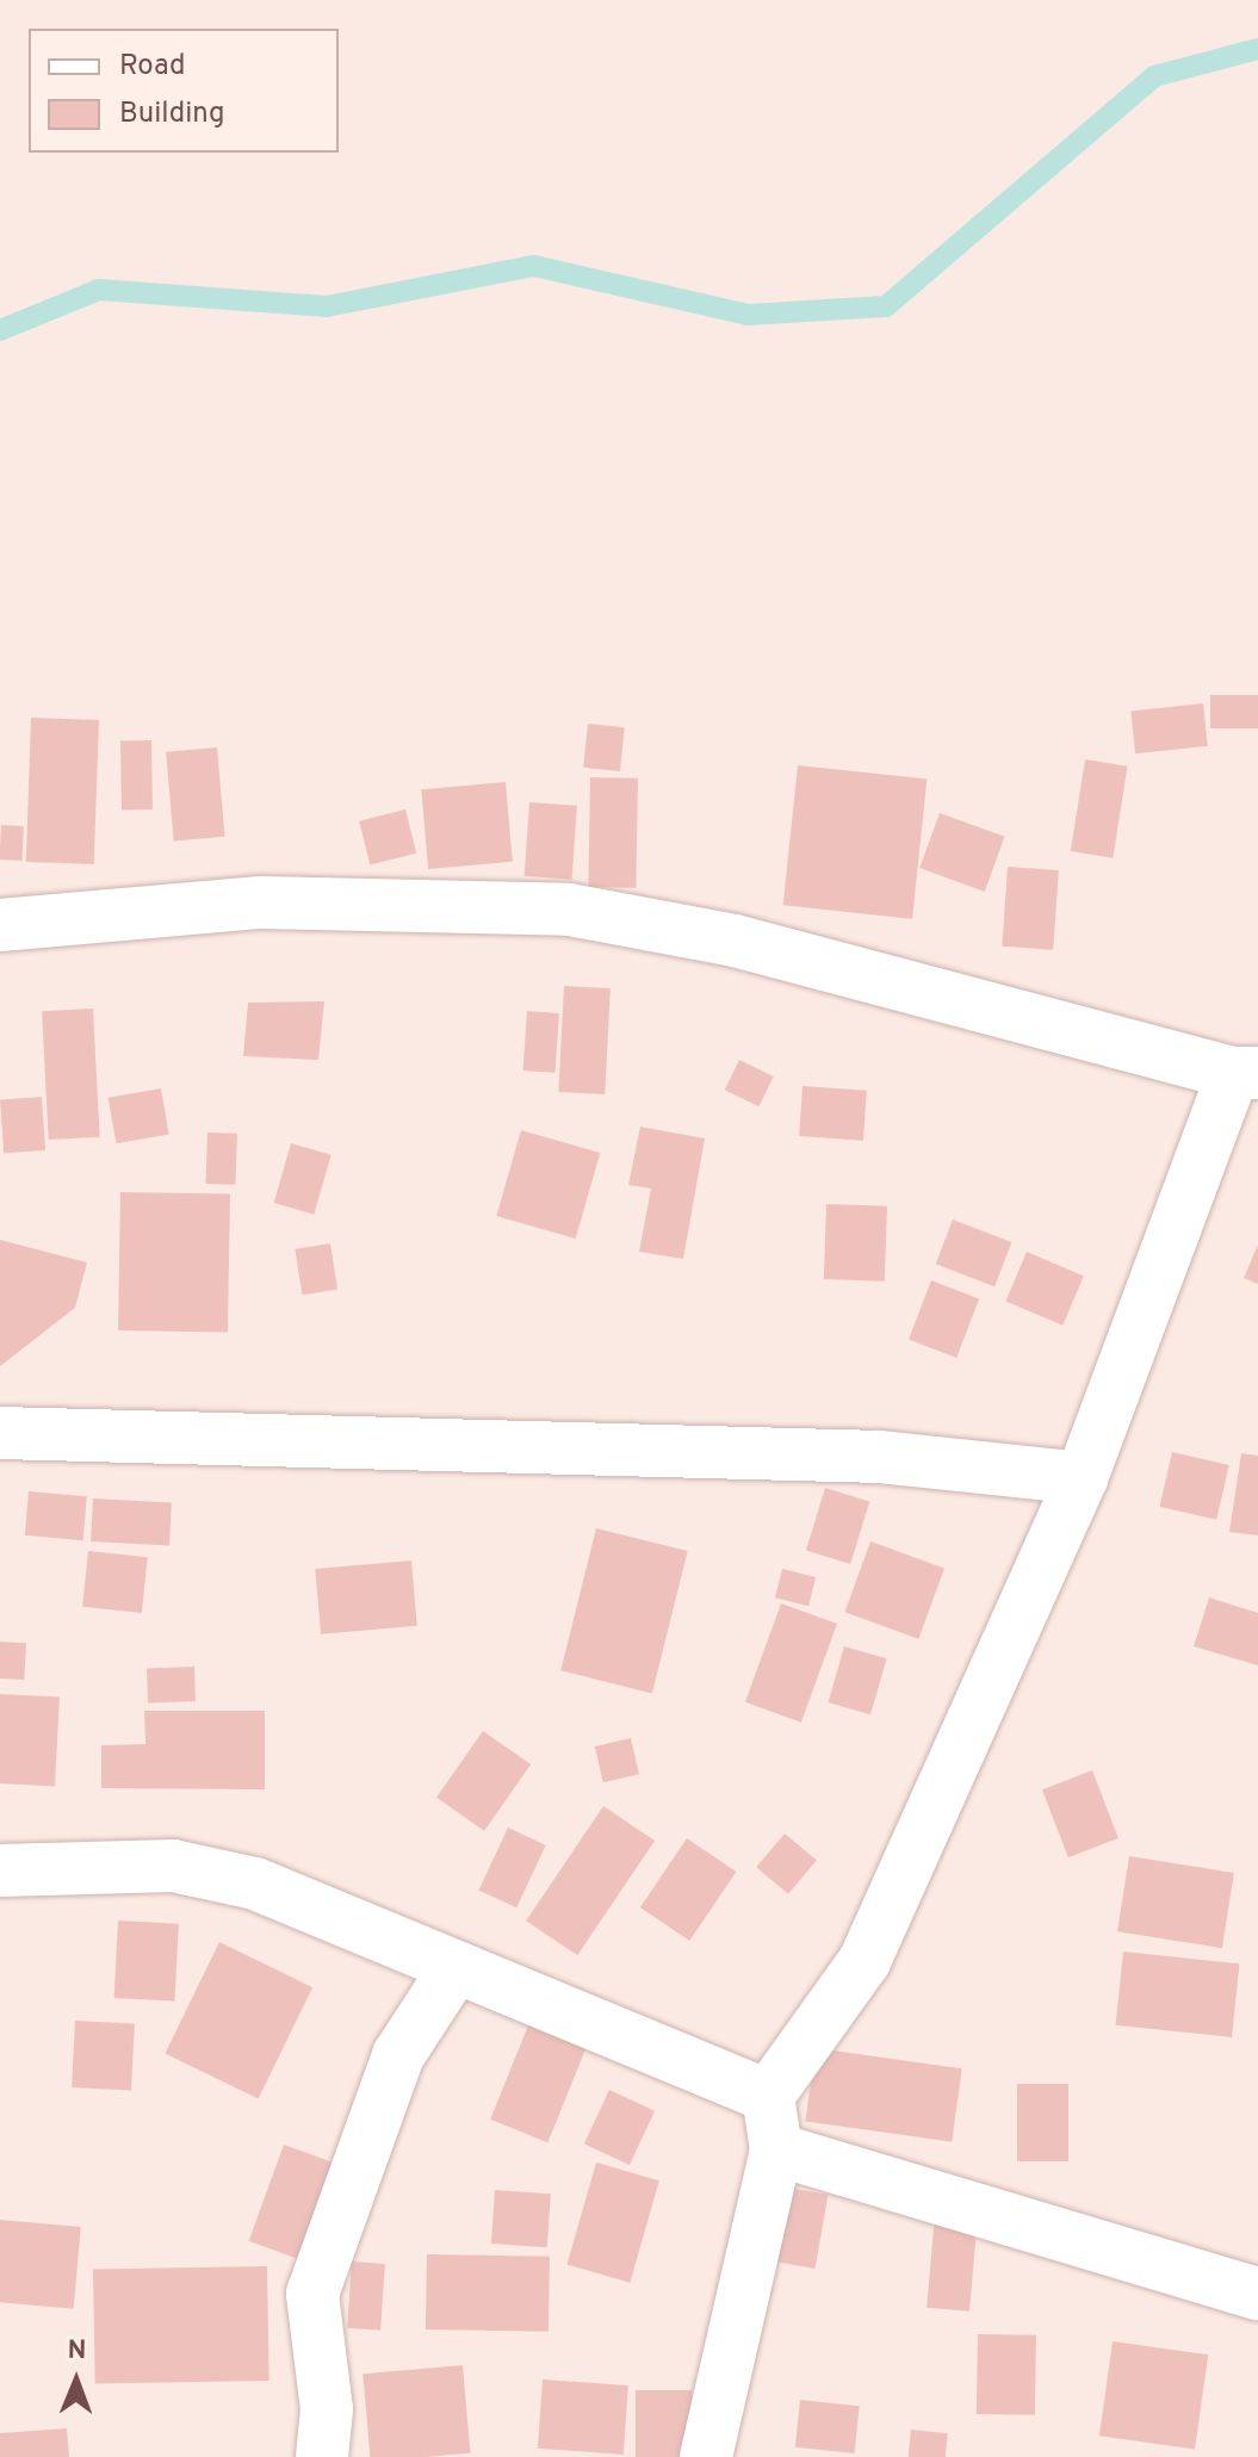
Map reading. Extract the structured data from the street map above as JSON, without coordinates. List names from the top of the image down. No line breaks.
{"legend":["Road","Building"],"north":"top"}
